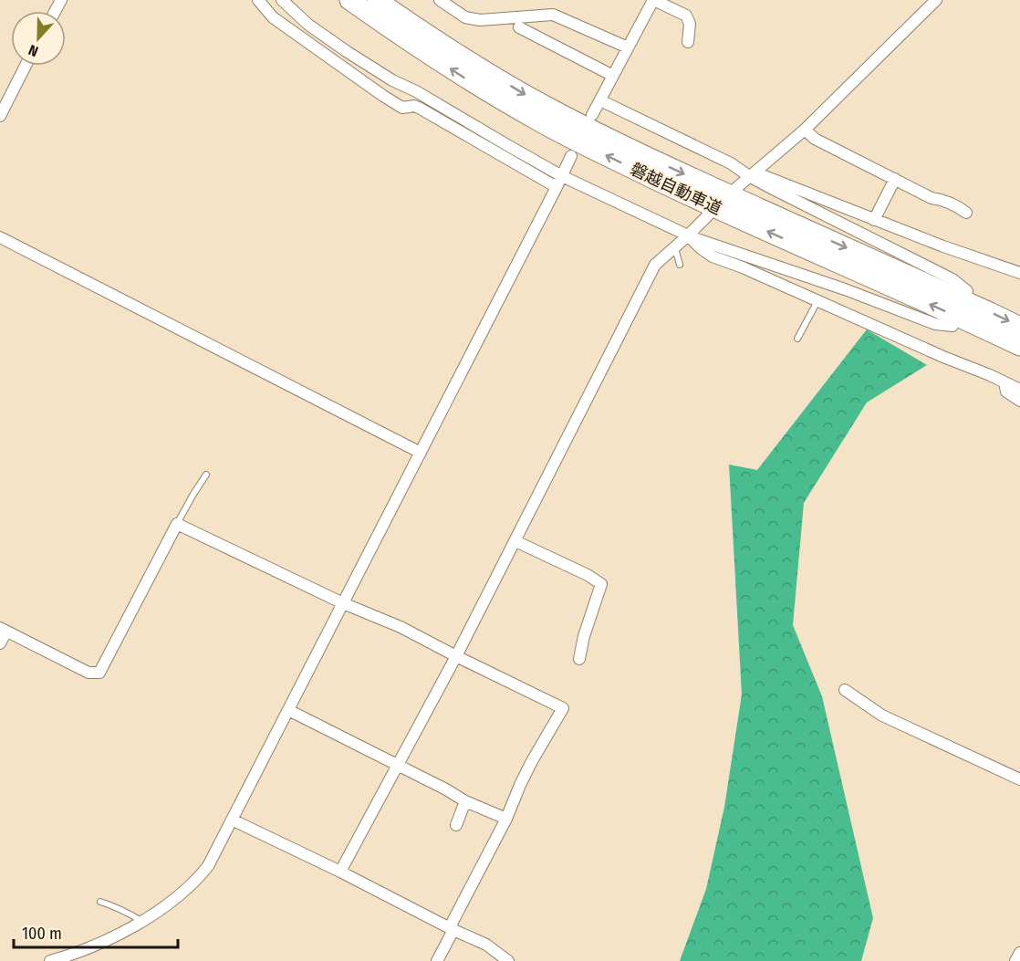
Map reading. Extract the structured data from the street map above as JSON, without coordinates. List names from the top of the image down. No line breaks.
{"streets":{"highway":["磐越自動車道"]},"scale_bar":"100 m","north":"bottom"}
